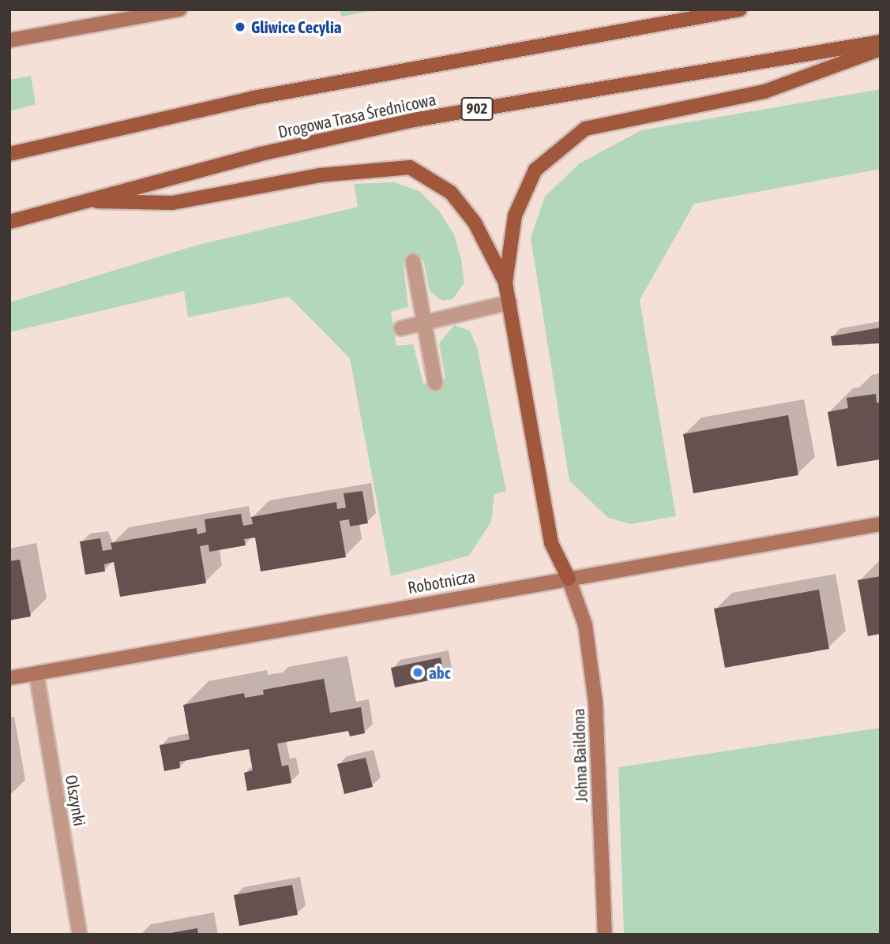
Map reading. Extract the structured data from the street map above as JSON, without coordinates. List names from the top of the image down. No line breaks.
{"streets":{"main road":["902","Drogowa Trasa Średnicowa"],"street":["Robotnicza","Johna Baildona","Olszynki"]},"crossings":[["Robotnicza","Johna Baildona"],["Robotnicza","Olszynki"]],"places":["Gliwice Cecylia","abc"]}
